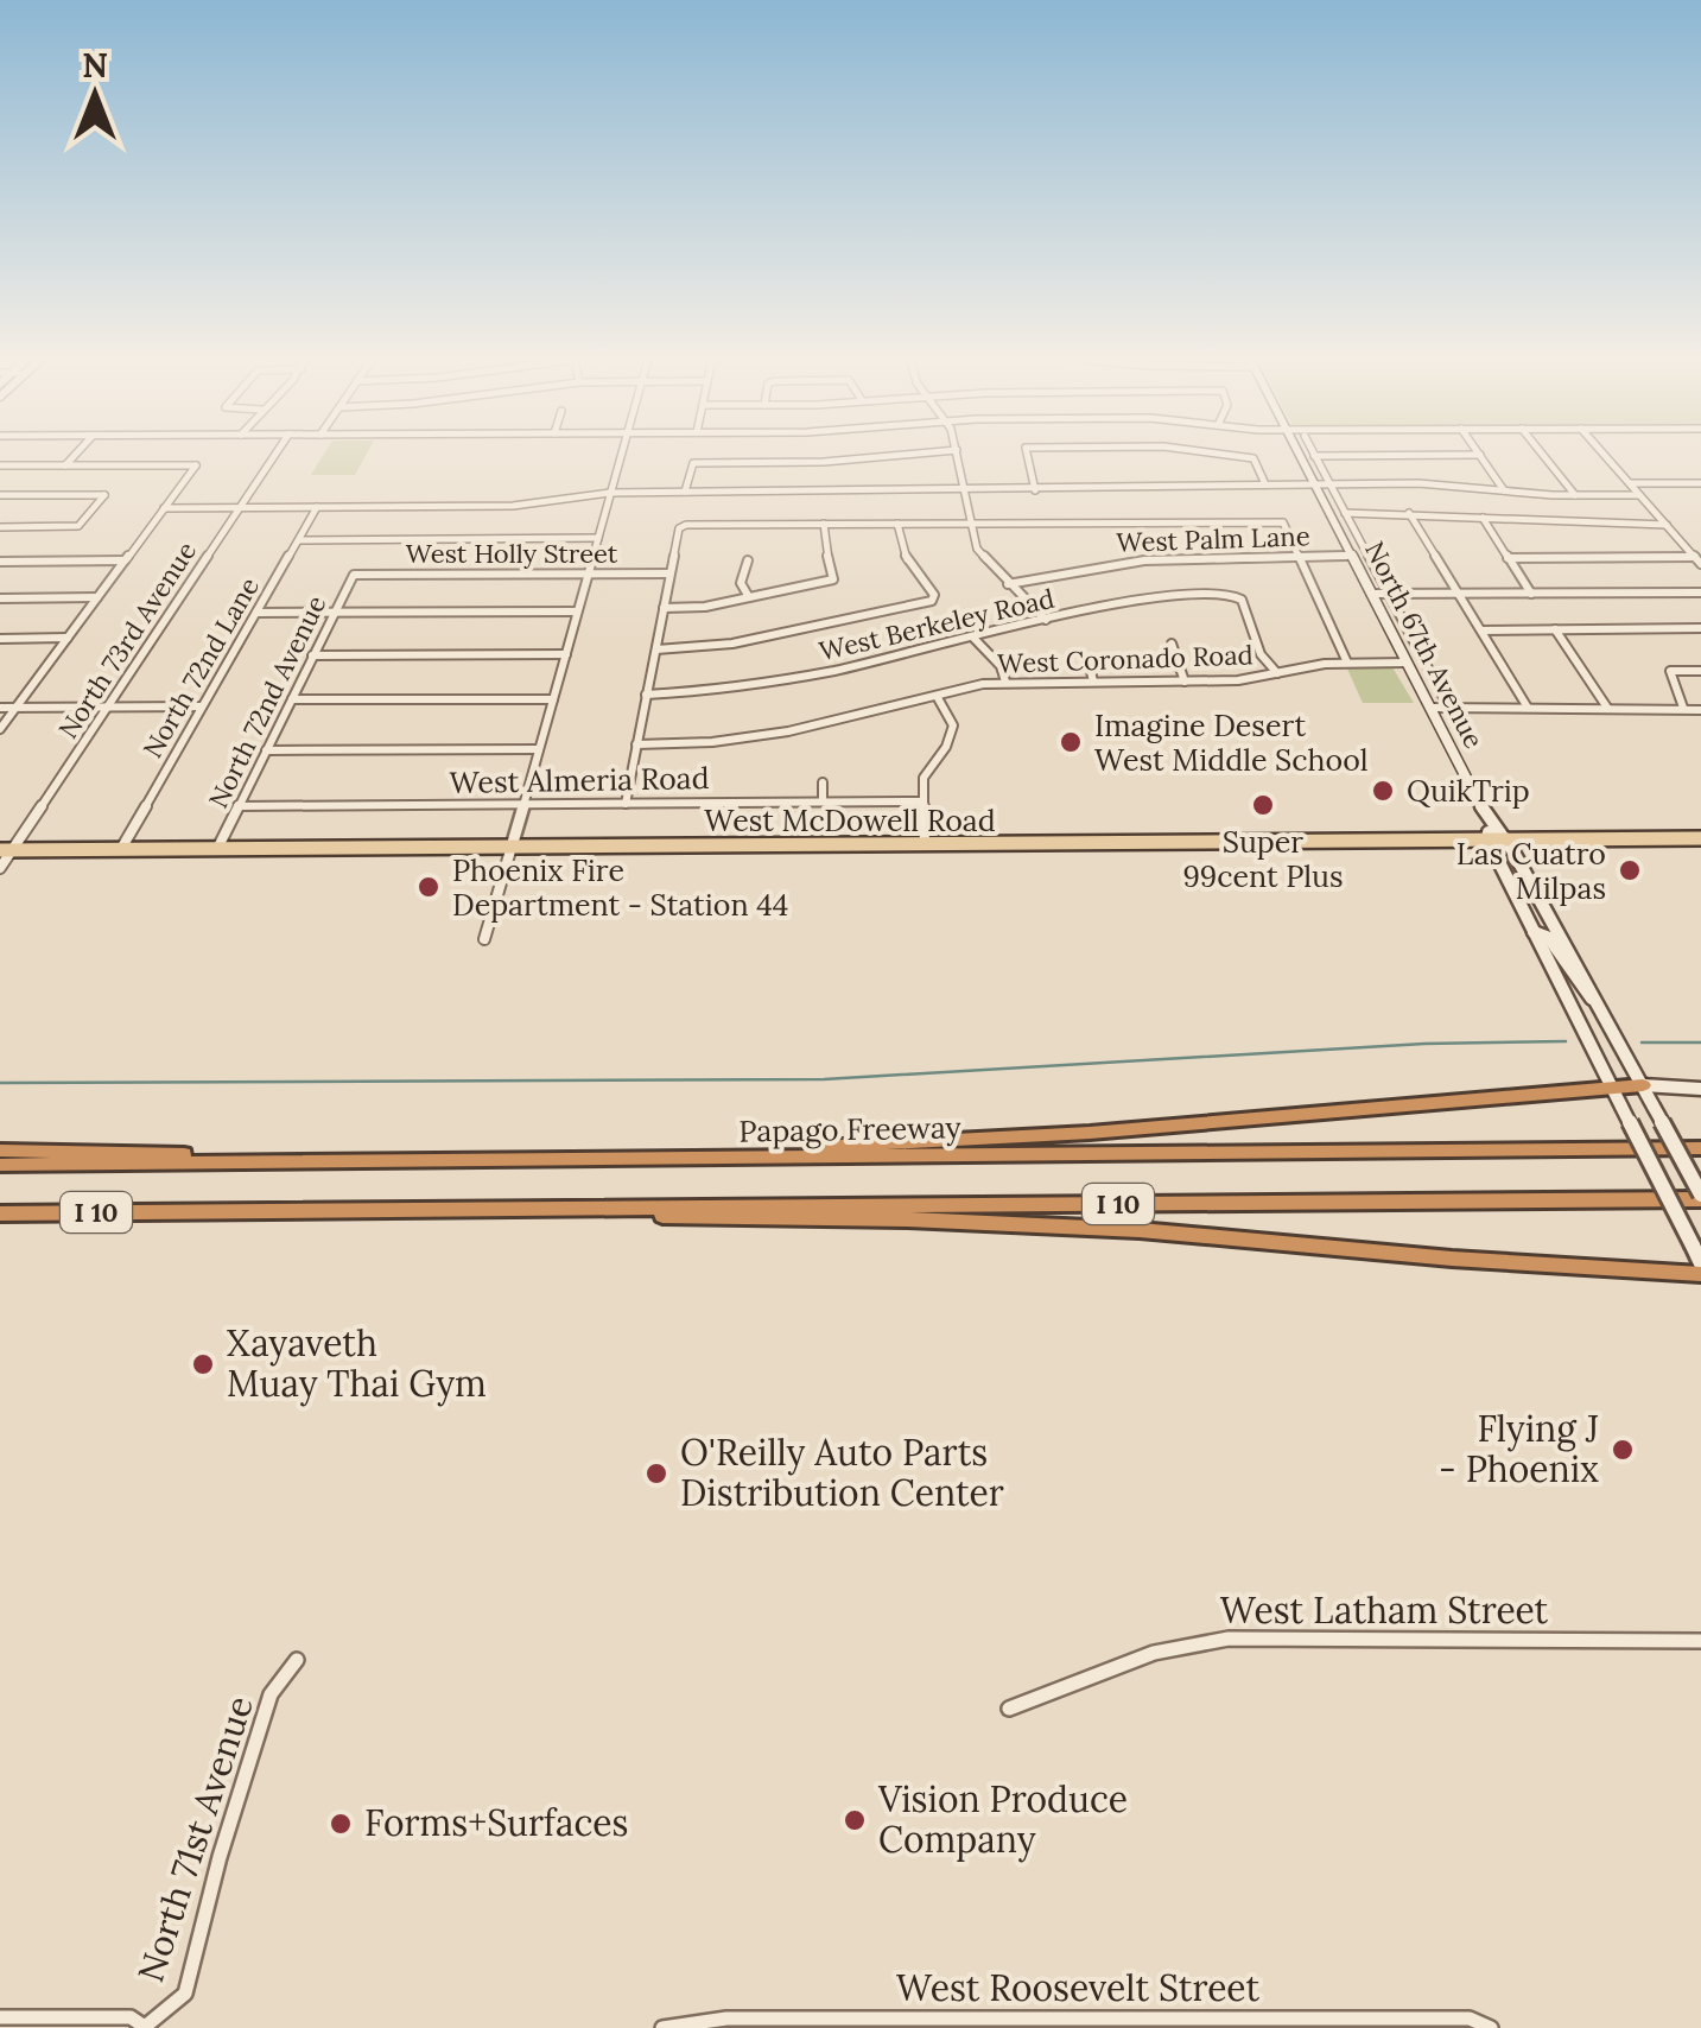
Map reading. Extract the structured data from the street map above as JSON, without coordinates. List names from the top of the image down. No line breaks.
{"streets":{"highway":["Papago Freeway","I 10"],"main road":["North 67th Avenue","West McDowell Road"],"street":["West Palm Lane","West Holly Street","West Berkeley Road","North 73rd Avenue","West Coronado Road","North 72nd Lane","North 72nd Avenue","West Almeria Road","West Latham Street","North 71st Avenue","West Roosevelt Street"]},"crossings":[["West Palm Lane","North 67th Avenue"],["West Holly Street","North 72nd Avenue"],["West Berkeley Road","West Coronado Road"],["North 73rd Avenue","West McDowell Road"],["North 67th Avenue","West Coronado Road"],["North 67th Avenue","West McDowell Road"],["North 72nd Lane","West McDowell Road"],["North 72nd Avenue","West Almeria Road"],["North 72nd Avenue","West McDowell Road"]],"places":["Imagine Desert West Middle School","QuikTrip","Super 99cent Plus","Las Cuatro Milpas","Phoenix Fire Department - Station 44","Xayaveth Muay Thai Gym","Flying J - Phoenix","O'Reilly Auto Parts Distribution Center","Vision Produce Company","Forms+Surfaces"],"north":"top"}
